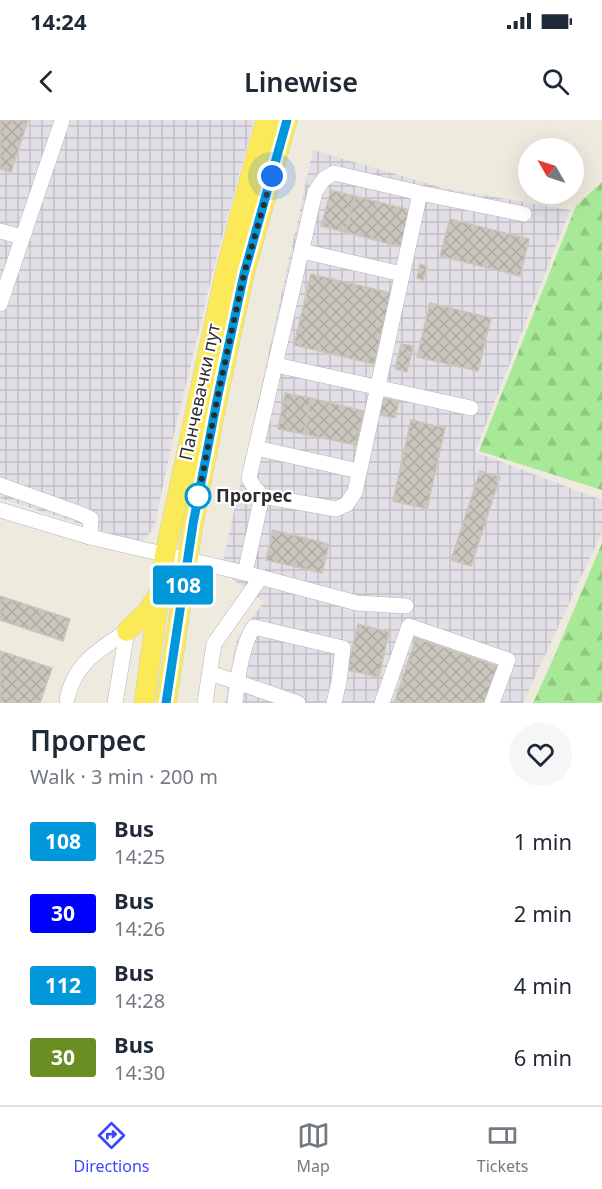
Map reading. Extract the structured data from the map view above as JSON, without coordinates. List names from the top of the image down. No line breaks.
{"streets":{"main road":["Панчевачки пут"]},"places":["Прогрес"],"lines":["bus line 108"],"north":"top left","page":{"status":"14:24","header":"Linewise","on_map":"108","heading":["Прогрес","Walk · 3 min · 200 m"],"list":[{"mark":"108","name":"Bus","note":"14:25","value":"1 min"},{"mark":"30","name":"Bus","note":"14:26","value":"2 min"},{"mark":"112","name":"Bus","note":"14:28","value":"4 min"},{"mark":"30","name":"Bus","note":"14:30","value":"6 min"}],"tabs":["Directions","Map","Tickets"]}}
